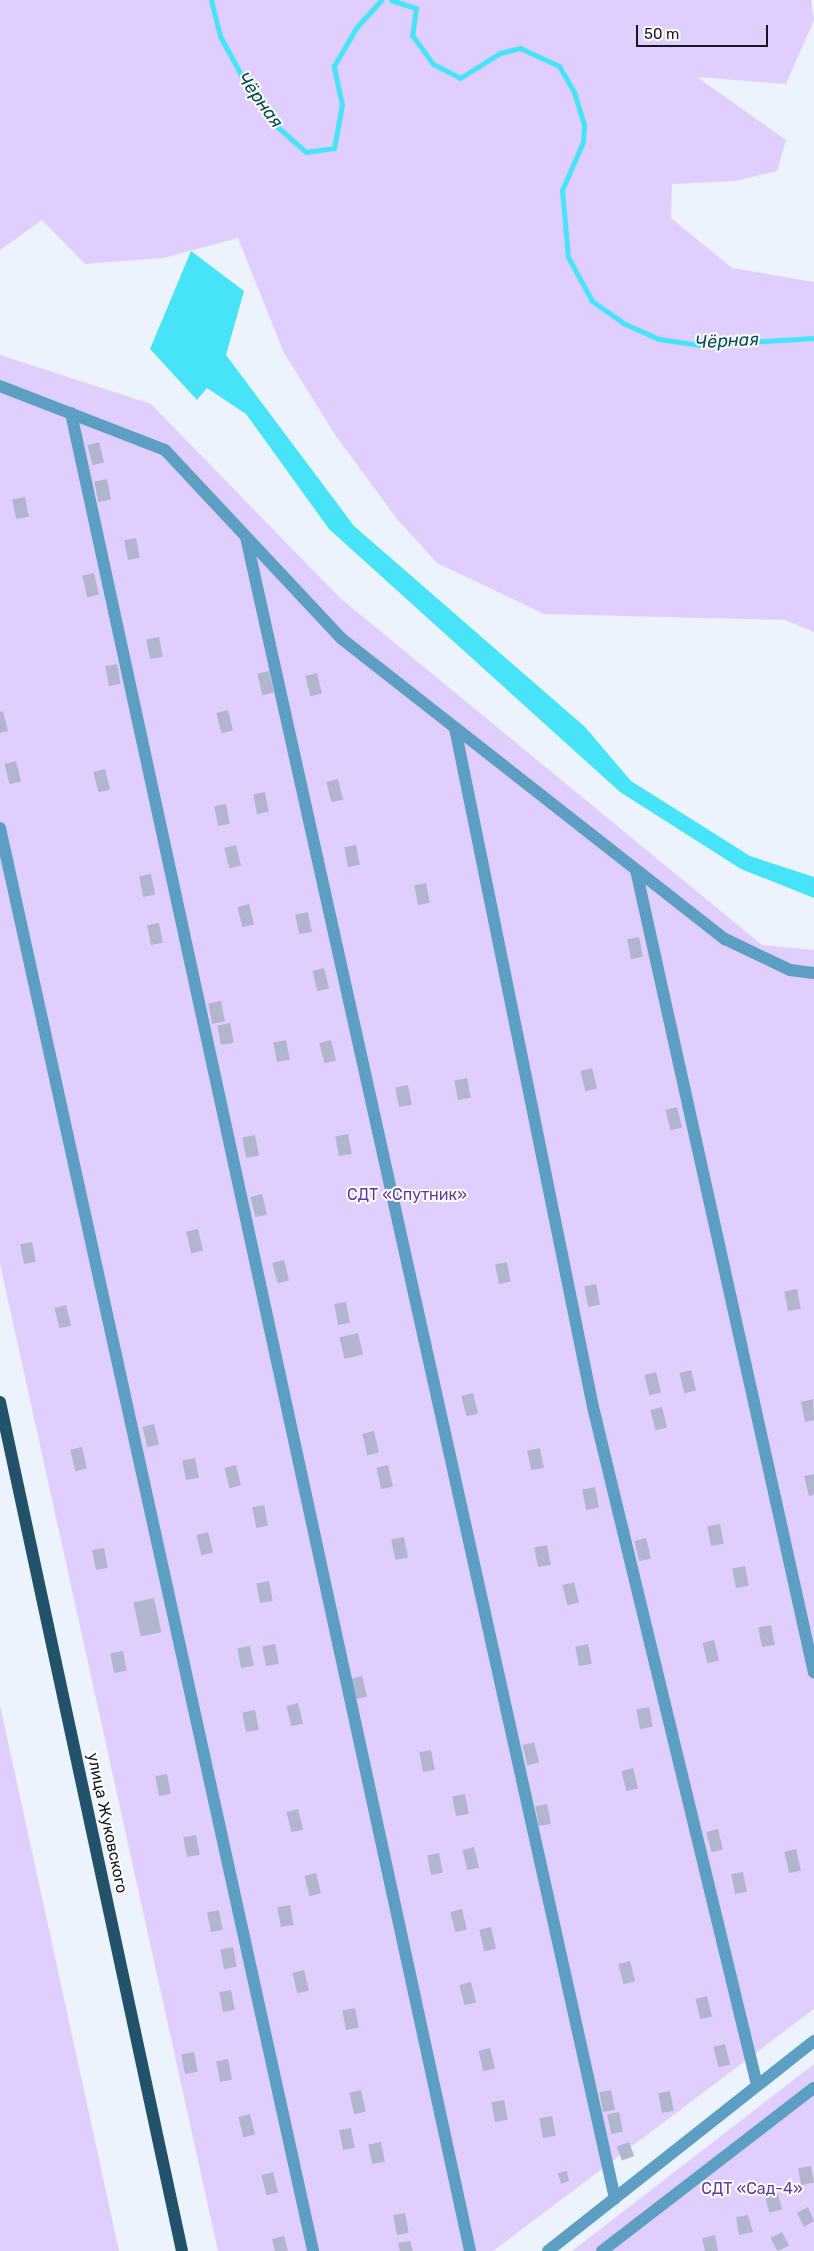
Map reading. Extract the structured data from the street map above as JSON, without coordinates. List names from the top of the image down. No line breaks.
{"streets":{"main road":["улица Жуковского"]},"water":["Чёрная"],"parks":["СДТ «Спутник»","СДТ «Сад-4»"],"scale_bar":"50 m"}
